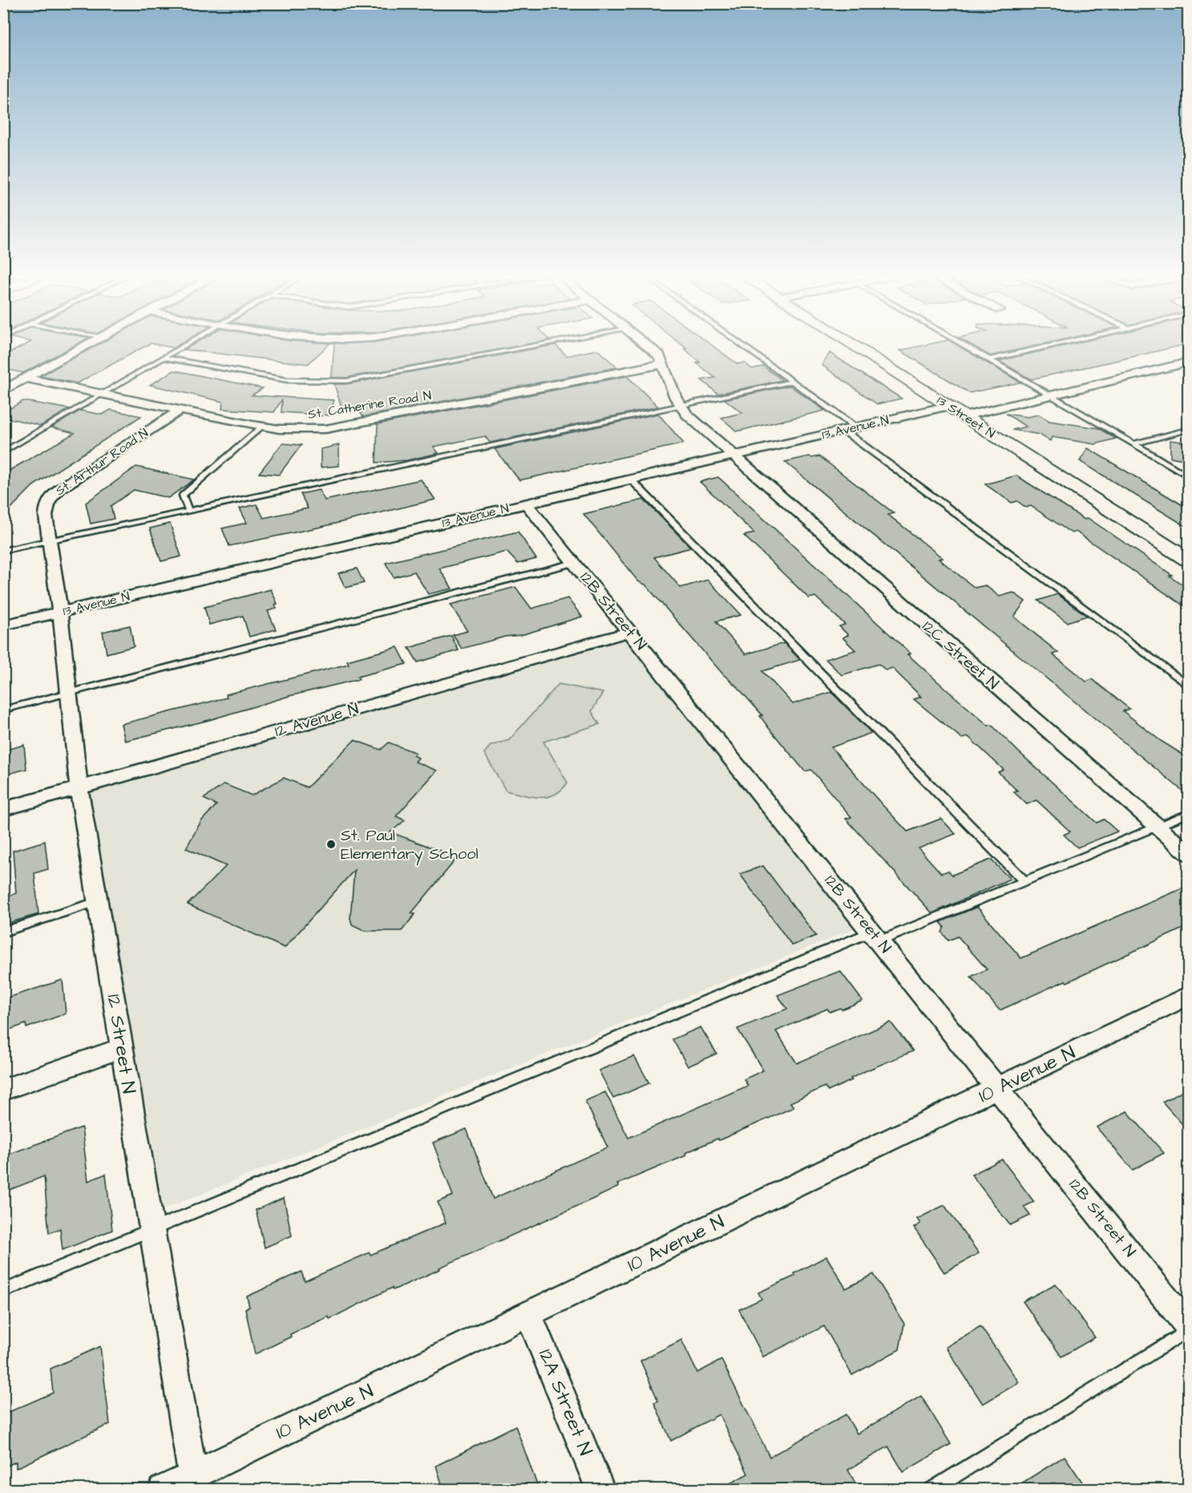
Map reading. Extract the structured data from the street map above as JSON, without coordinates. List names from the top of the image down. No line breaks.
{"streets":{"street":["St. Catherine Road N","13 Street N","13 Avenue N","St. Arthur Road N","12B Street N","12C Street N","12 Avenue N","12 Street N","10 Avenue N","12A Street N"]},"crossings":[["St. Catherine Road N","St. Arthur Road N"],["13 Street N","13 Avenue N"],["13 Avenue N","St. Arthur Road N"],["13 Avenue N","12B Street N"],["13 Avenue N","12C Street N"],["13 Avenue N","12 Street N"],["St. Arthur Road N","12 Street N"],["12B Street N","12 Avenue N"],["12B Street N","10 Avenue N"],["12 Avenue N","12 Street N"],["12 Street N","10 Avenue N"],["10 Avenue N","12A Street N"]],"places":["St. Paul Elementary School"]}
